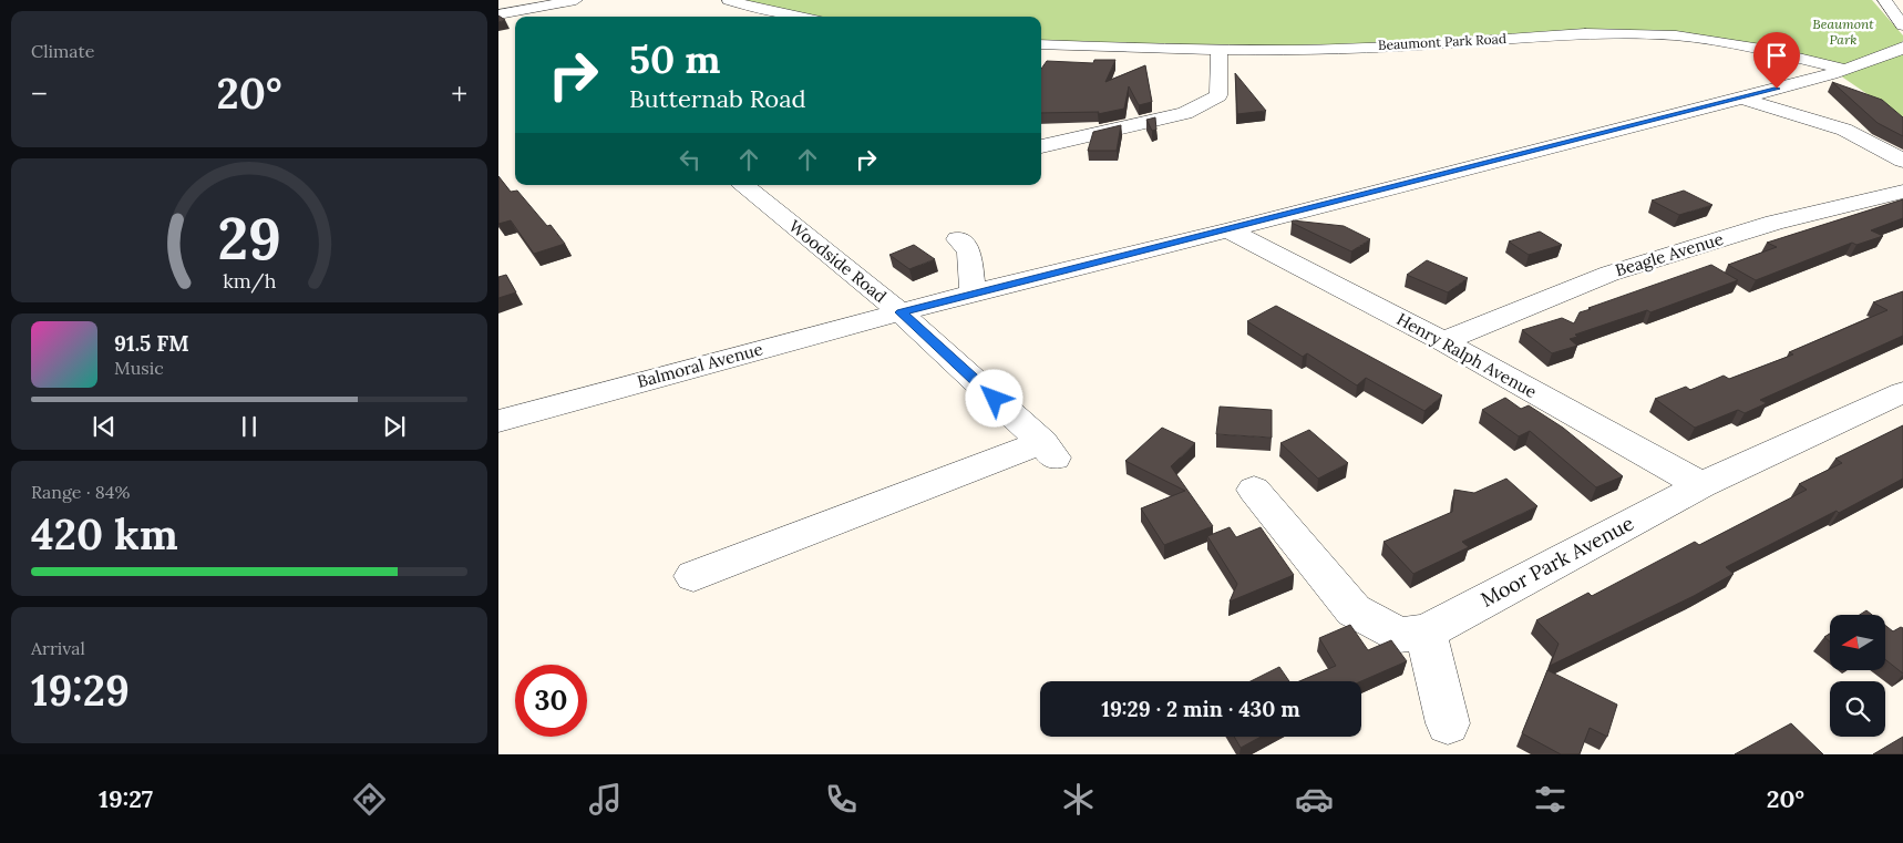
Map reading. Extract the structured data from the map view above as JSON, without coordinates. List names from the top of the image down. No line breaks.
{"streets":{"street":["Beaumont Park Road","Beagle Avenue","Woodside Road","Henry Ralph Avenue","Balmoral Avenue","Moor Park Avenue"]},"crossings":[["Beaumont Park Road","Balmoral Avenue"],["Beagle Avenue","Henry Ralph Avenue"],["Woodside Road","Balmoral Avenue"],["Henry Ralph Avenue","Balmoral Avenue"],["Henry Ralph Avenue","Moor Park Avenue"]],"parks":["Beaumont Park"],"north":"left","page":{"tile":["Climate",["Range · 84%","420 km"],["Arrival","19:29"]],"turn":["50 m","Butternab Road"],"heat":["−","20°","+"],"song":["91.5 FM","Music"],"limit":"30","trip":"19:29 · 2 min · 430 m","tabs":["19:27","20°"],"gauge":["29","km/h"]}}
